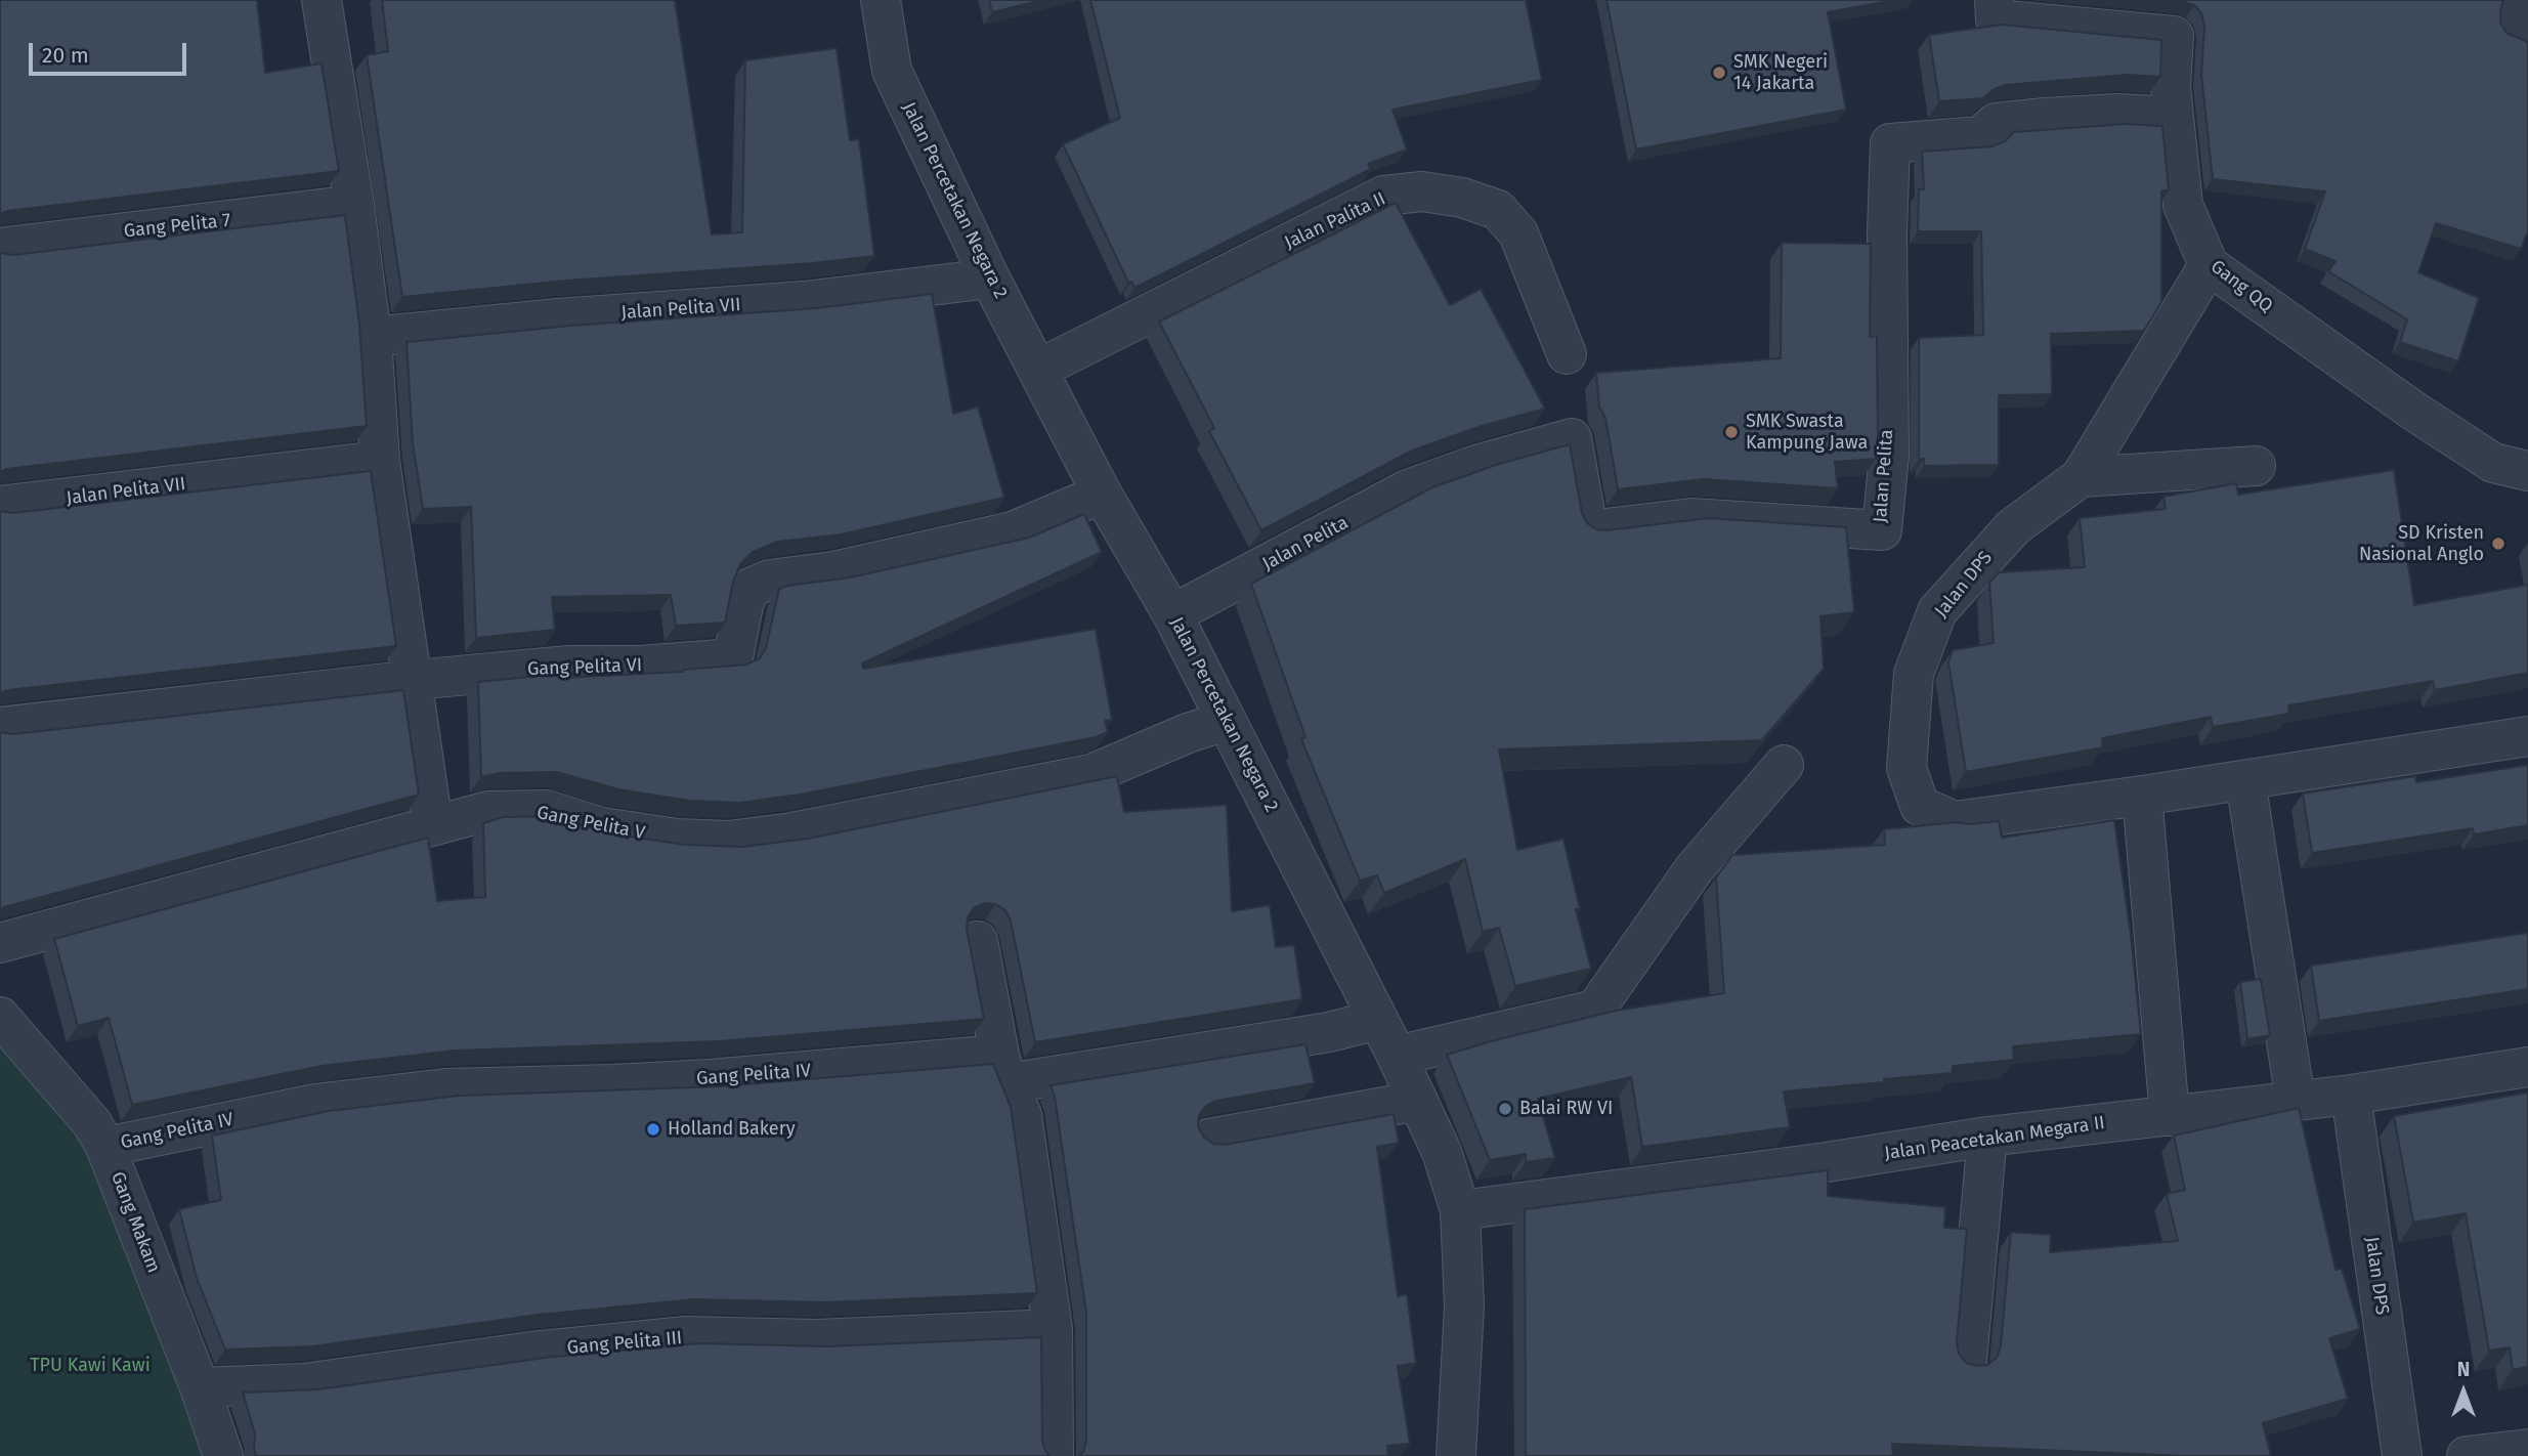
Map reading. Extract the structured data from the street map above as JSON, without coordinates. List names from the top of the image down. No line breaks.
{"streets":{"street":["Jalan Percetakan Negara 2","Jalan Palita II","Gang Pelita 7","Gang QQ","Jalan Pelita VII","Jalan Pelita","Jalan DPS","Gang Pelita VI","Gang Pelita V","Gang Pelita IV","Jalan Peacetakan Megara II","Gang Makam","Gang Pelita III"]},"crossings":[["Jalan Percetakan Negara 2","Jalan Palita II"],["Jalan Percetakan Negara 2","Jalan Pelita VII"],["Jalan Percetakan Negara 2","Jalan Pelita"],["Jalan Percetakan Negara 2","Gang Pelita VI"],["Jalan Percetakan Negara 2","Gang Pelita V"],["Jalan Percetakan Negara 2","Gang Pelita IV"],["Jalan Percetakan Negara 2","Jalan Peacetakan Megara II"],["Gang QQ","Jalan Pelita"],["Jalan DPS","Jalan Peacetakan Megara II"],["Gang Pelita IV","Gang Makam"],["Gang Makam","Gang Pelita III"]],"parks":["TPU Kawi Kawi"],"places":["SMK Negeri 14 Jakarta","SMK Swasta Kampung Jawa","SD Kristen Nasional Anglo","Balai RW VI","Holland Bakery"],"scale_bar":"20 m","north":"top"}
